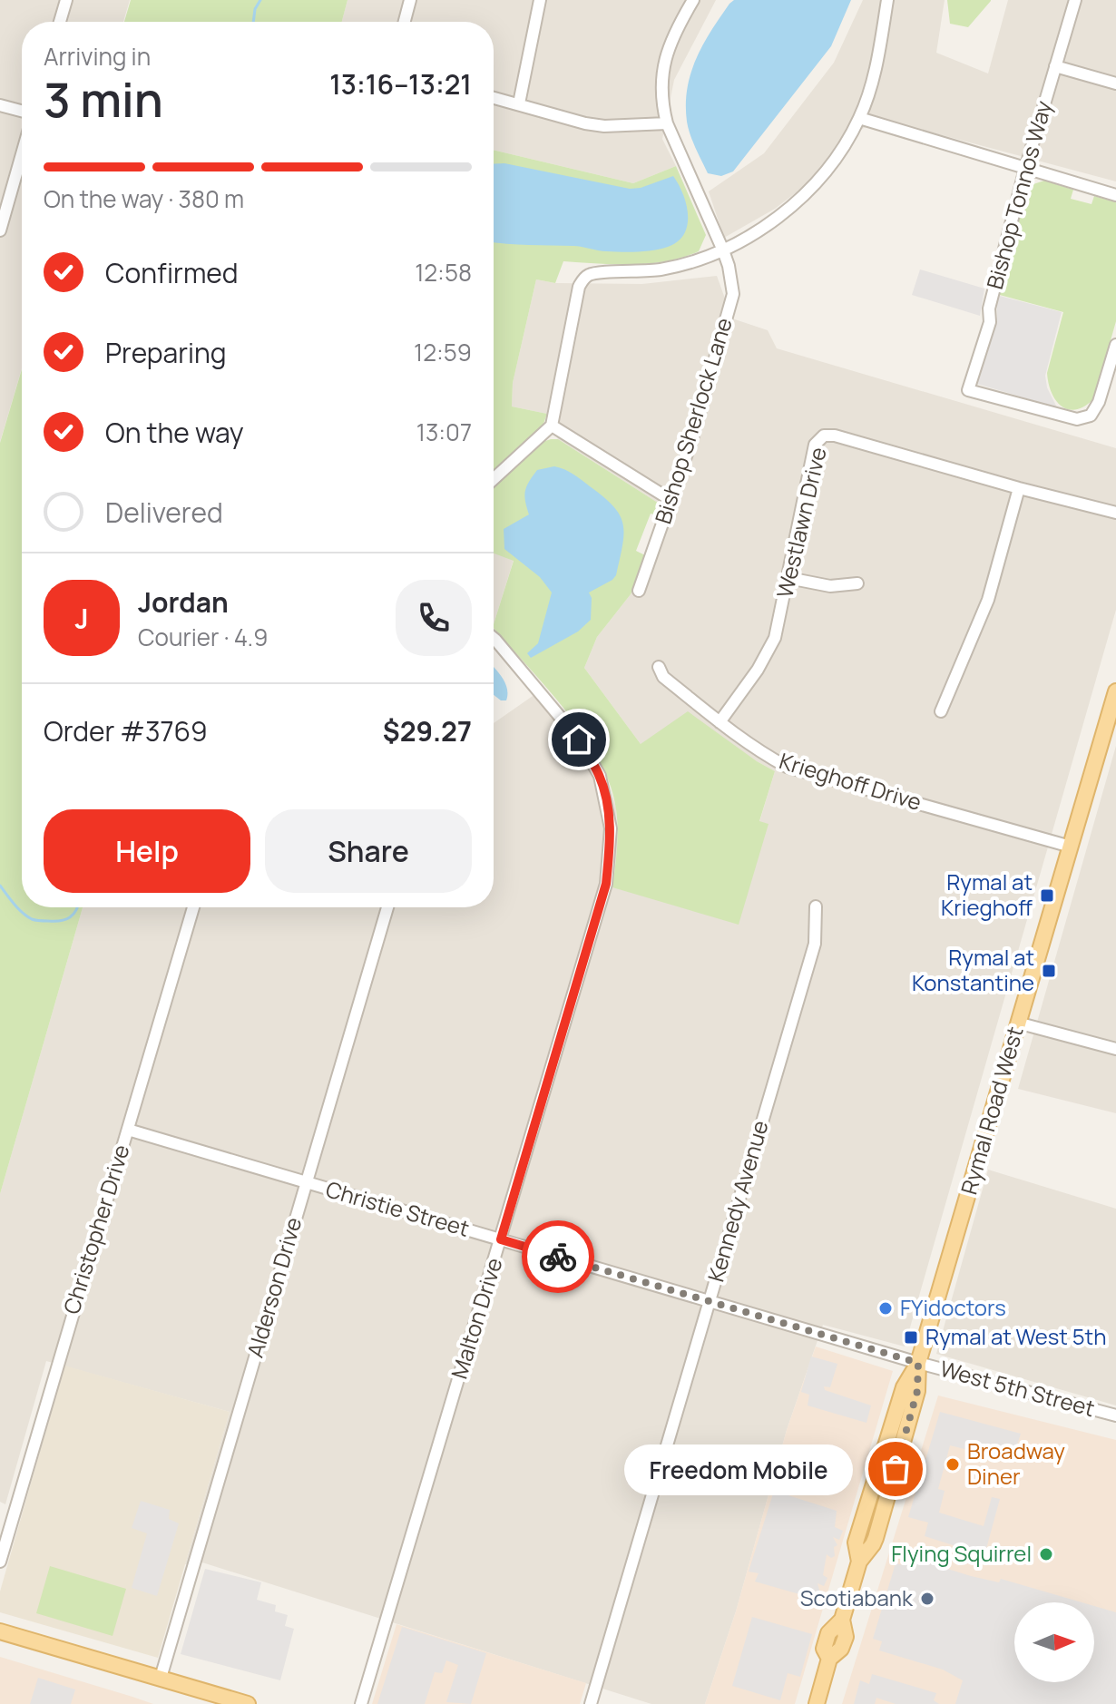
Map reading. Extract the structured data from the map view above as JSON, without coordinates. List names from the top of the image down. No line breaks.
{"streets":{"main road":["Rymal Road West"],"street":["Bishop Tonnos Way","Bishop Sherlock Lane","Westlawn Drive","Krieghoff Drive","Kennedy Avenue","Christie Street","Christopher Drive","Alderson Drive","Malton Drive","West 5th Street"]},"crossings":[["Westlawn Drive","Krieghoff Drive"],["Krieghoff Drive","Rymal Road West"],["Rymal Road West","Christie Street"],["Rymal Road West","West 5th Street"],["Kennedy Avenue","Christie Street"],["Christie Street","Christopher Drive"],["Christie Street","Alderson Drive"],["Christie Street","Malton Drive"],["Christie Street","West 5th Street"]],"places":{"transit":["Rymal at Krieghoff","Rymal at Konstantine","Rymal at West 5th"],"other":["FYidoctors","Broadway Diner","Freedom Mobile","Flying Squirrel","Scotiabank"]},"north":"right","page":{"heading":["3 min","Arriving in","13:16–13:21"],"panel":["Jordan","Courier · 4.9","Order #3769","$29.27"],"bar":"On the way · 380 m","list":[["Confirmed","12:58"],["Preparing","12:59"],["On the way","13:07"],"Delivered"],"round":"J","buttons":["Help","Share"],"bubble":"Freedom Mobile"}}
